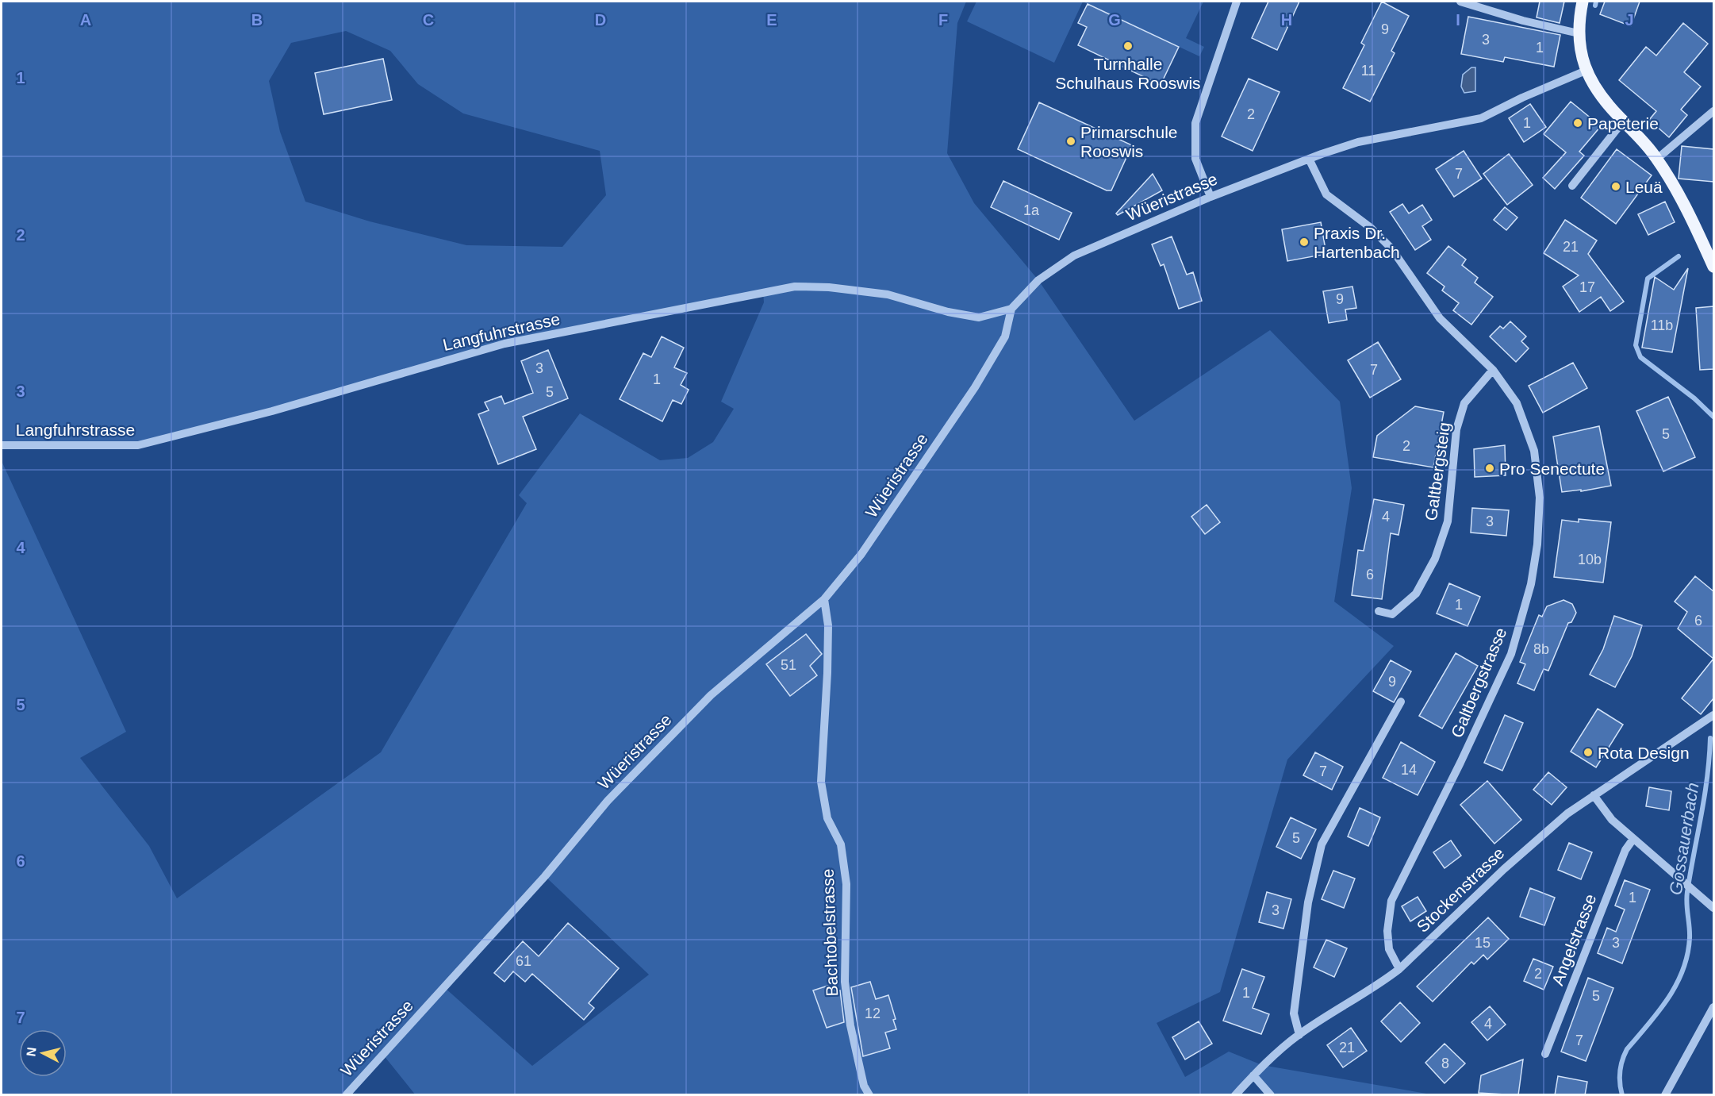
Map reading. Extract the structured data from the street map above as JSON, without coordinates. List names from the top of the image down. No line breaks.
{"streets":{"street":["Wüeristrasse","Langfuhrstrasse","Galtbergsteig","Galtbergstrasse","Stockenstrasse","Bachtobelstrasse","Angelstrasse"]},"crossings":[["Wüeristrasse","Langfuhrstrasse"],["Wüeristrasse","Galtbergstrasse"],["Wüeristrasse","Bachtobelstrasse"],["Galtbergsteig","Galtbergstrasse"],["Galtbergstrasse","Stockenstrasse"]],"water":["Gossauerbach"],"places":["Turnhalle Schulhaus Rooswis","Papeterie","Primarschule Rooswis","Leuä","Praxis Dr. Hartenbach","Pro Senectute","Rota Design"],"house_numbers":["9","3","1","11","2","1","7","1a","21","17","9","11b","3","7","1","5","5","2","4","3","10b","6","1","6","8b","51","9","14","7","5","1","3","15","3","61","2","1","5","12","4","7","21","8"],"north":"left","grid":{"columns":["A","B","C","D","E","F","G","H","I","J"],"rows":["1","2","3","4","5","6","7"]}}
